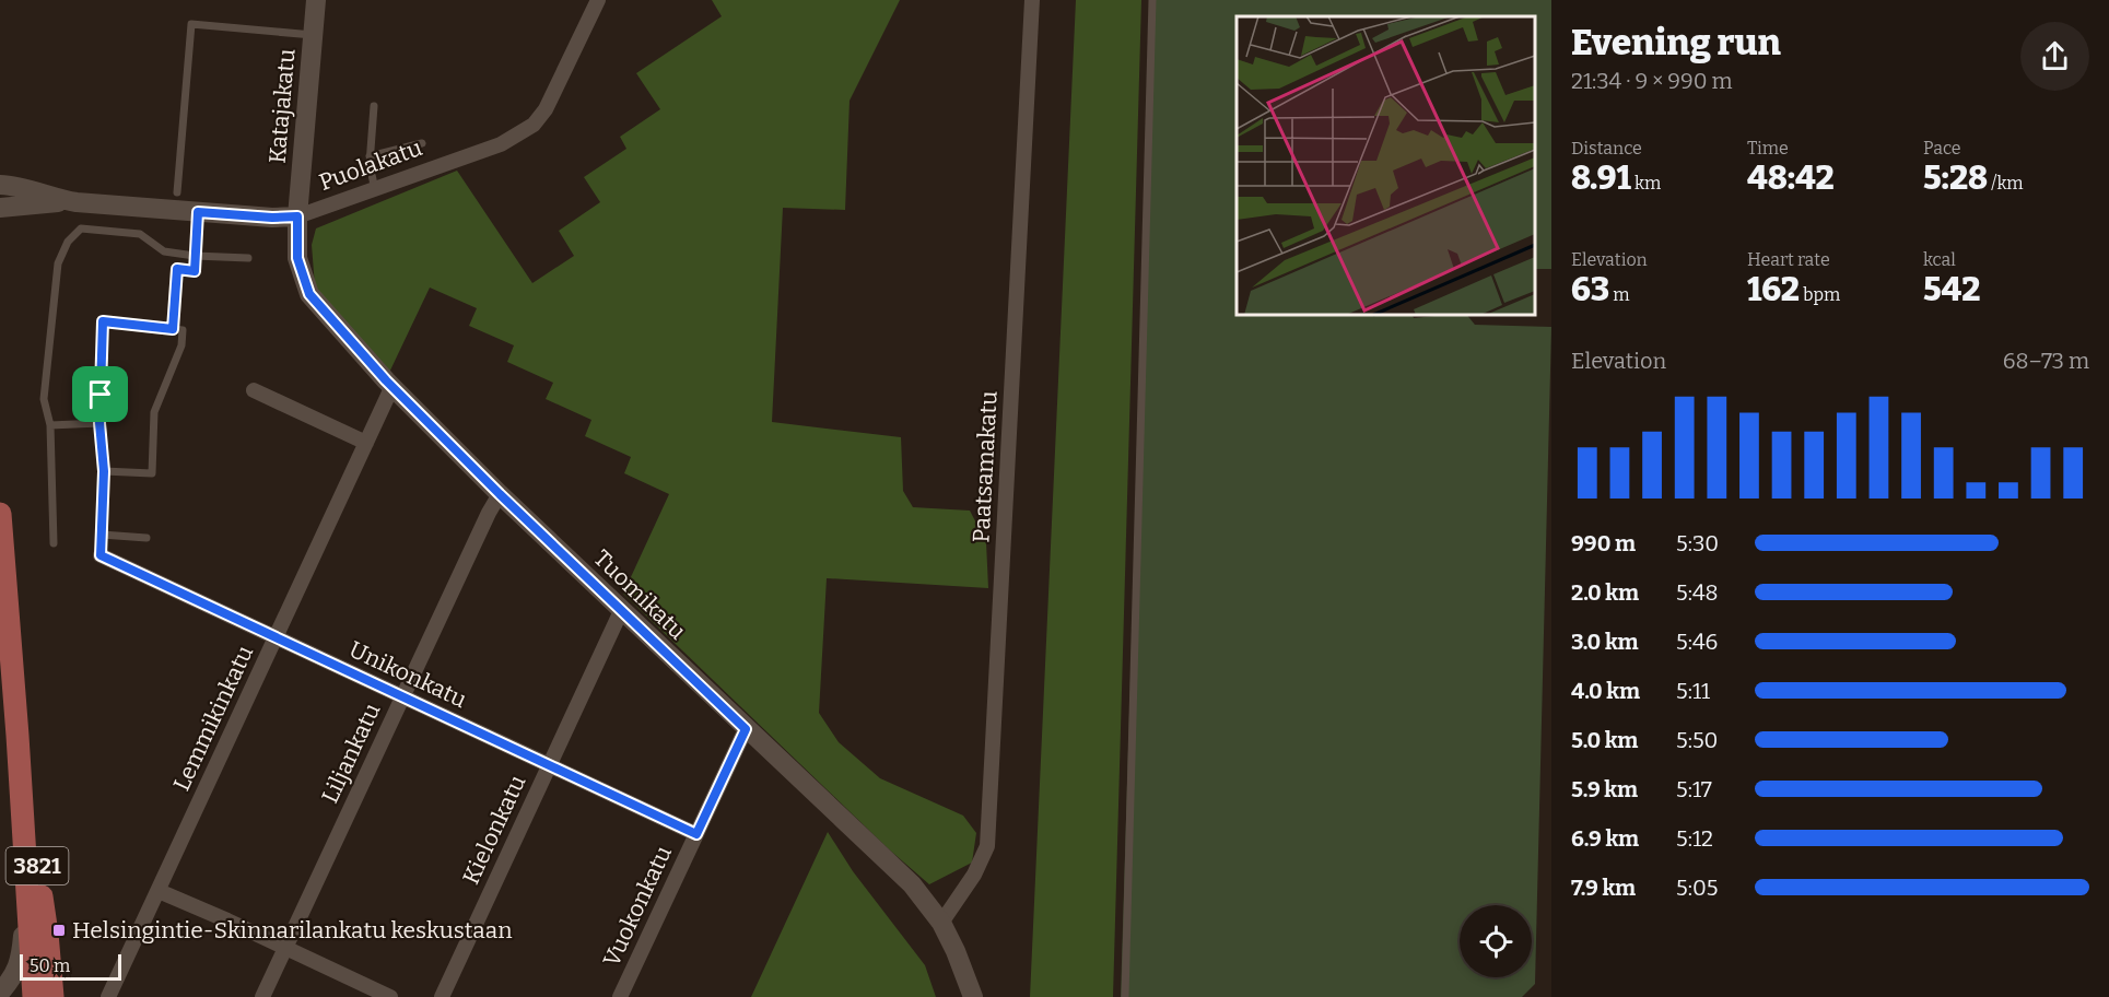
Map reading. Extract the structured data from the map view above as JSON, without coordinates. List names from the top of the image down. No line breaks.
{"streets":{"main road":["3821"],"street":["Katajakatu","Puolakatu","Paatsamakatu","Tuomikatu","Unikonkatu","Lemmikinkatu","Liljankatu","Kielonkatu","Vuokonkatu"]},"crossings":[["Katajakatu","Puolakatu"],["Katajakatu","Tuomikatu"],["Puolakatu","Tuomikatu"],["Paatsamakatu","Tuomikatu"],["Tuomikatu","Lemmikinkatu"],["Tuomikatu","Liljankatu"],["Tuomikatu","Kielonkatu"],["Tuomikatu","Vuokonkatu"],["Unikonkatu","Lemmikinkatu"],["Unikonkatu","Liljankatu"],["Unikonkatu","Kielonkatu"],["Unikonkatu","Vuokonkatu"]],"places":{"transit":["Helsingintie-Skinnarilankatu keskustaan"]},"scale_bar":"50 m","page":{"heading":["Evening run","21:34 · 9 × 990 m"],"stats":[["Distance","8.91 km"],["Time","48:42"],["Pace","5:28 /km"],["Elevation","63 m"],["Heart rate","162 bpm"],["kcal","542"]],"chart":["Elevation","68–73 m"],"list":[{"name":"990 m","note":"5:30"},{"name":"2.0 km","note":"5:48"},{"name":"3.0 km","note":"5:46"},{"name":"4.0 km","note":"5:11"},{"name":"5.0 km","note":"5:50"},{"name":"5.9 km","note":"5:17"},{"name":"6.9 km","note":"5:12"},{"name":"7.9 km","note":"5:05"}],"scale":"50 m"}}
